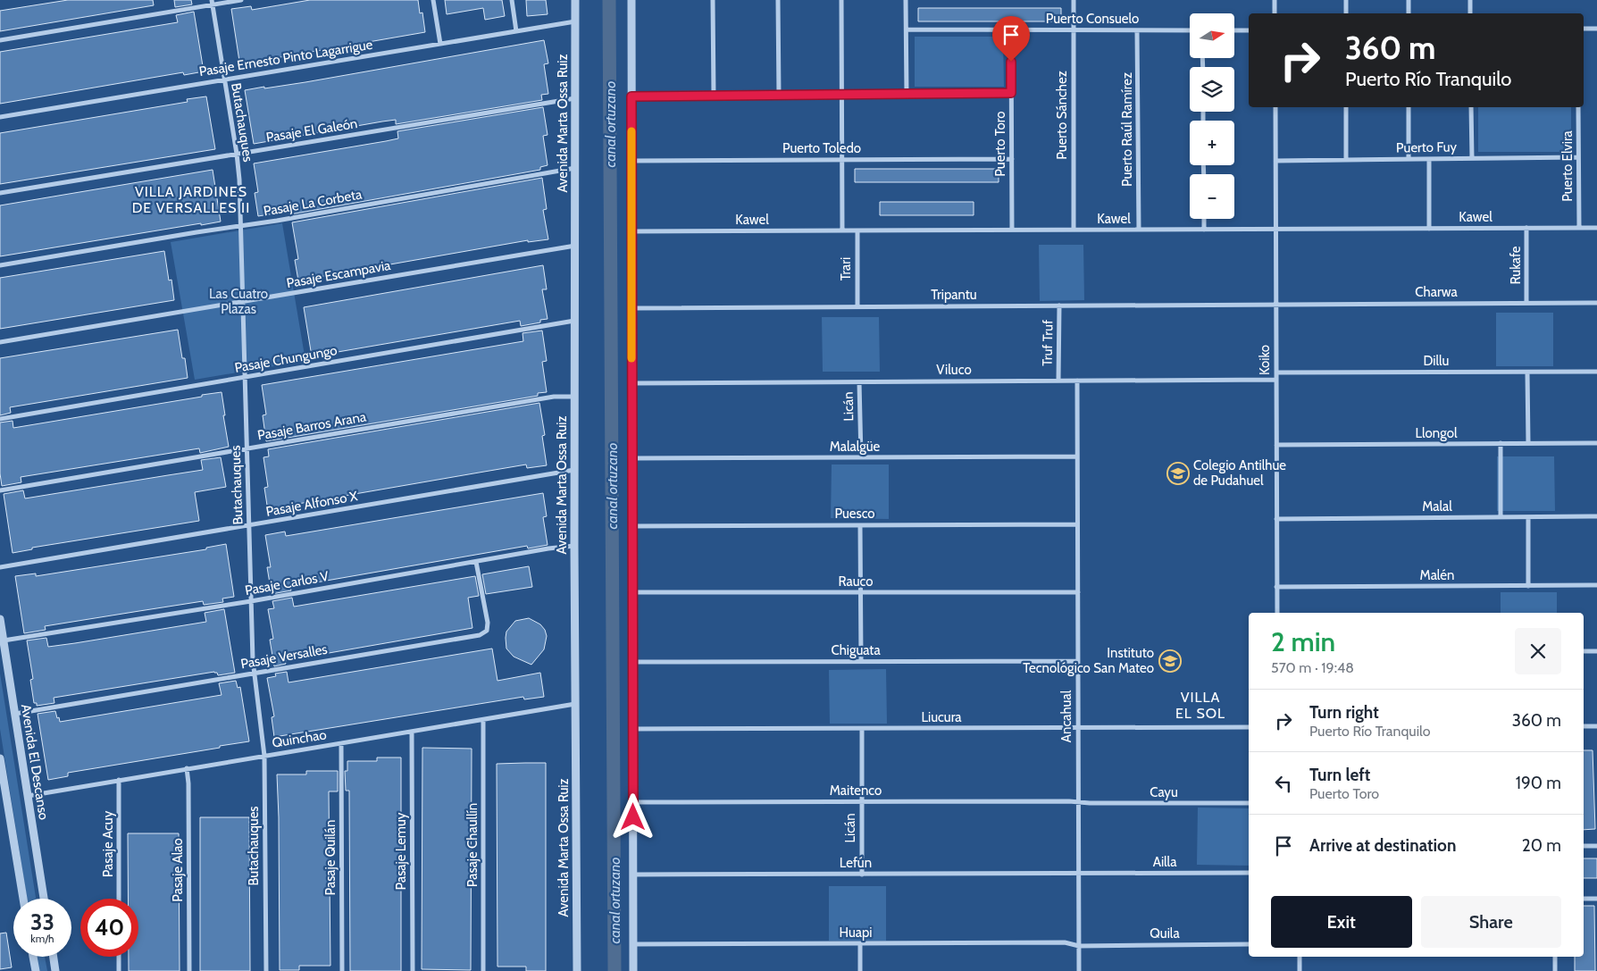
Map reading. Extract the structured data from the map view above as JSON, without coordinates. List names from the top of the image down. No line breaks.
{"streets":{"street":["Puerto Consuelo","Pasaje Ernesto Pinto Lagarrigue","Puerto Sánchez","Butachauques","Avenida Marta Ossa Ruiz","Puerto Raúl Ramírez","Pasaje El Galeón","Puerto Toro","Puerto Fuy","Puerto Toledo","Puerto Elvira","Pasaje La Corbeta","Kawel","Rukafe","Trari","Pasaje Escampavia","Charwa","Tripantu","Truf Truf","Pasaje Chungungo","Koiko","Dillu","Viluco","Licán","Pasaje Barros Arana","Llongol","Malalgüe","Pasaje Alfonso X","Malal","Puesco","Malén","Rauco","Pasaje Carlos V","Chiguata","Pasaje Versalles","Ancahual","Liucura","Quinchao","Avenida El Descanso","Maitenco","Cayu","Pasaje Acuy","Pasaje Chaullín","Pasaje Lemuy","Pasaje Quilán","Ailla","Lefún","Pasaje Alao","Huapi","Quila"]},"crossings":[["Puerto Consuelo","Puerto Sánchez"],["Puerto Consuelo","Puerto Raúl Ramírez"],["Puerto Consuelo","Puerto Toro"],["Pasaje Ernesto Pinto Lagarrigue","Butachauques"],["Pasaje Ernesto Pinto Lagarrigue","Avenida Marta Ossa Ruiz"],["Puerto Sánchez","Kawel"],["Butachauques","Pasaje El Galeón"],["Butachauques","Pasaje La Corbeta"],["Butachauques","Pasaje Escampavia"],["Butachauques","Pasaje Chungungo"],["Butachauques","Pasaje Barros Arana"],["Butachauques","Pasaje Alfonso X"],["Butachauques","Pasaje Carlos V"],["Butachauques","Pasaje Versalles"],["Butachauques","Quinchao"],["Avenida Marta Ossa Ruiz","Pasaje El Galeón"],["Avenida Marta Ossa Ruiz","Pasaje La Corbeta"],["Avenida Marta Ossa Ruiz","Pasaje Escampavia"],["Avenida Marta Ossa Ruiz","Pasaje Chungungo"],["Avenida Marta Ossa Ruiz","Pasaje Barros Arana"],["Avenida Marta Ossa Ruiz","Pasaje Alfonso X"],["Avenida Marta Ossa Ruiz","Pasaje Carlos V"],["Avenida Marta Ossa Ruiz","Quinchao"],["Puerto Raúl Ramírez","Kawel"],["Puerto Toro","Puerto Toledo"],["Puerto Toro","Kawel"],["Puerto Fuy","Puerto Elvira"],["Puerto Fuy","Koiko"],["Puerto Elvira","Kawel"],["Kawel","Rukafe"],["Kawel","Trari"],["Kawel","Koiko"],["Rukafe","Charwa"],["Trari","Tripantu"],["Charwa","Tripantu"],["Charwa","Koiko"],["Tripantu","Truf Truf"],["Tripantu","Koiko"],["Truf Truf","Viluco"],["Koiko","Dillu"],["Koiko","Viluco"],["Koiko","Llongol"],["Koiko","Malal"],["Koiko","Malén"],["Viluco","Licán"],["Viluco","Ancahual"],["Licán","Malalgüe"],["Licán","Liucura"],["Licán","Maitenco"],["Licán","Lefún"],["Malalgüe","Ancahual"],["Puesco","Ancahual"],["Rauco","Ancahual"],["Pasaje Carlos V","Pasaje Versalles"],["Pasaje Carlos V","Avenida El Descanso"],["Chiguata","Ancahual"],["Pasaje Versalles","Avenida El Descanso"],["Ancahual","Liucura"],["Ancahual","Maitenco"],["Ancahual","Cayu"],["Ancahual","Ailla"],["Ancahual","Lefún"],["Ancahual","Huapi"],["Ancahual","Quila"],["Quinchao","Avenida El Descanso"],["Quinchao","Pasaje Acuy"],["Quinchao","Pasaje Chaullín"],["Quinchao","Pasaje Lemuy"],["Quinchao","Pasaje Quilán"],["Quinchao","Pasaje Alao"],["Maitenco","Cayu"],["Ailla","Lefún"],["Huapi","Quila"]],"districts":["VILLA JARDINES DE VERSALLES II","VILLA EL SOL"],"water":["canal ortuzano"],"parks":["Las Cuatro Plazas"],"places":{"school or university":["Colegio Antilhue de Pudahuel","Instituto Tecnológico San Mateo"]},"north":"right","page":{"map_buttons":["+","−"],"turn":["360 m","Puerto Río Tranquilo"],"heading":["2 min","570 m · 19:48"],"list":[{"name":"Turn right","note":"Puerto Río Tranquilo","value":"360 m"},{"name":"Turn left","note":"Puerto Toro","value":"190 m"},{"name":"Arrive at destination","value":"20 m"}],"buttons":["Exit","Share"],"speed":"33 km/h","limit":"40"}}
